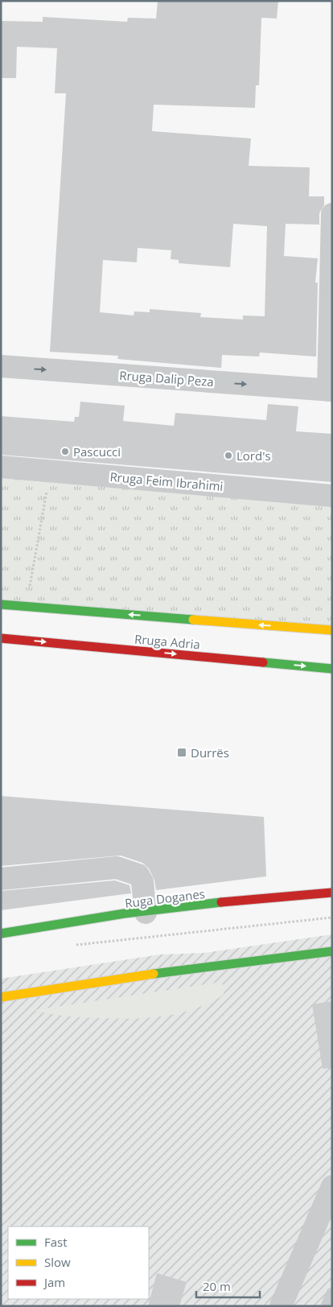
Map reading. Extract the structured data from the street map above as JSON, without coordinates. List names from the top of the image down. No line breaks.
{"streets":{"main road":["Rruga Adria","Ruga Doganes"],"street":["Rruga Dalip Peza","Rruga Feim Ibrahimi"]},"one_way":["Rruga Dalip Peza"],"places":{"other":["Pascucci","Lord's"],"transit":["Durrës"]},"legend":["Fast","Slow","Jam"],"scale_bar":"20 m"}
